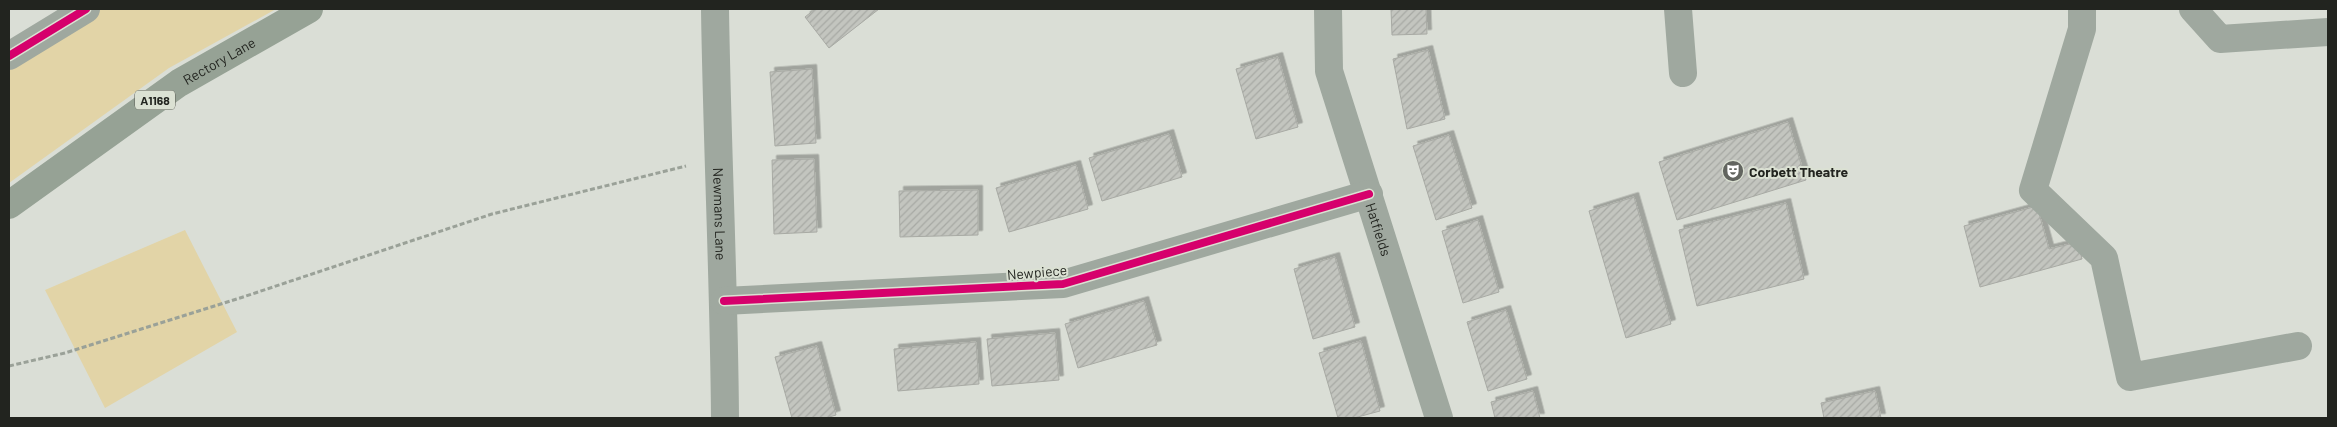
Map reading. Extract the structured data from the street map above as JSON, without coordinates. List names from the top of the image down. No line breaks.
{"streets":{"main road":["Rectory Lane","A1168"],"street":["Newmans Lane","Hatfields","Newpiece"]},"crossings":[["Newmans Lane","Newpiece"],["Hatfields","Newpiece"]],"places":{"theatre":["Corbett Theatre"]}}
